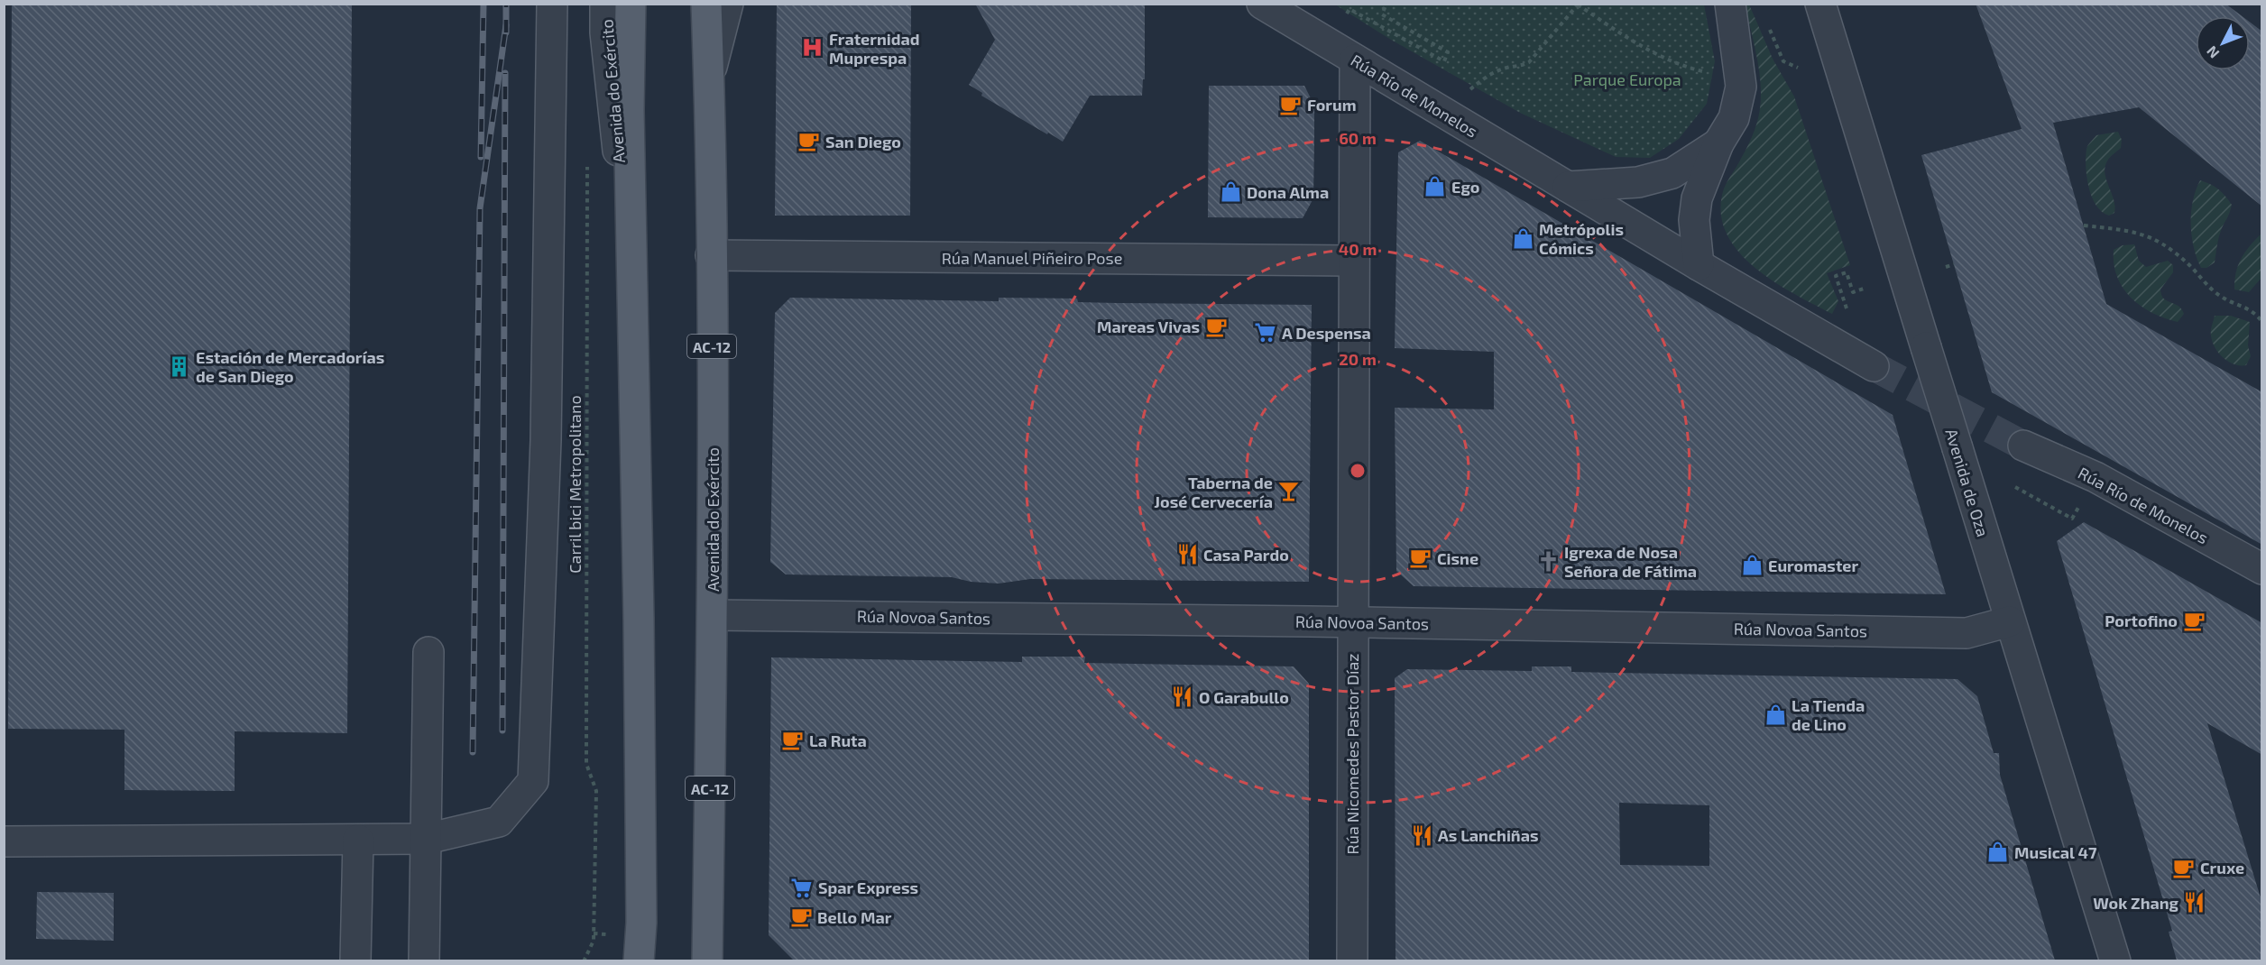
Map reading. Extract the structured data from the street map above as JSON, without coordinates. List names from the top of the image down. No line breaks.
{"streets":{"main road":["Avenida do Exército","AC-12"],"street":["Rúa Río de Monelos","Rúa Manuel Piñeiro Pose","Avenida de Oza","Rúa Novoa Santos","Rúa Nicomedes Pastor Díaz"],"path":["Carril bici Metropolitano"]},"crossings":[["Avenida do Exército","Rúa Manuel Piñeiro Pose"],["Avenida do Exército","Rúa Novoa Santos"],["Rúa Río de Monelos","Rúa Nicomedes Pastor Díaz"],["Rúa Manuel Piñeiro Pose","Rúa Nicomedes Pastor Díaz"],["Avenida de Oza","Rúa Novoa Santos"],["Rúa Novoa Santos","Rúa Nicomedes Pastor Díaz"]],"parks":["Parque Europa"],"places":{"hospital":["Fraternidad Muprespa"],"cafe":["Forum","San Diego","Mareas Vivas","Cisne","Portofino","La Ruta","Cruxe","Bello Mar"],"shop":["Ego","Dona Alma","Metrópolis Cómics","Euromaster","La Tienda de Lino","Musical 47"],"supermarket":["A Despensa","Spar Express"],"building":["Estación de Mercadorías de San Diego"],"bar":["Taberna de José Cervecería"],"restaurant":["Casa Pardo","O Garabullo","As Lanchiñas","Wok Zhang"],"church":["Igrexa de Nosa Señora de Fátima"]},"north":"bottom left","rings":["60 m","40 m","20 m"]}
